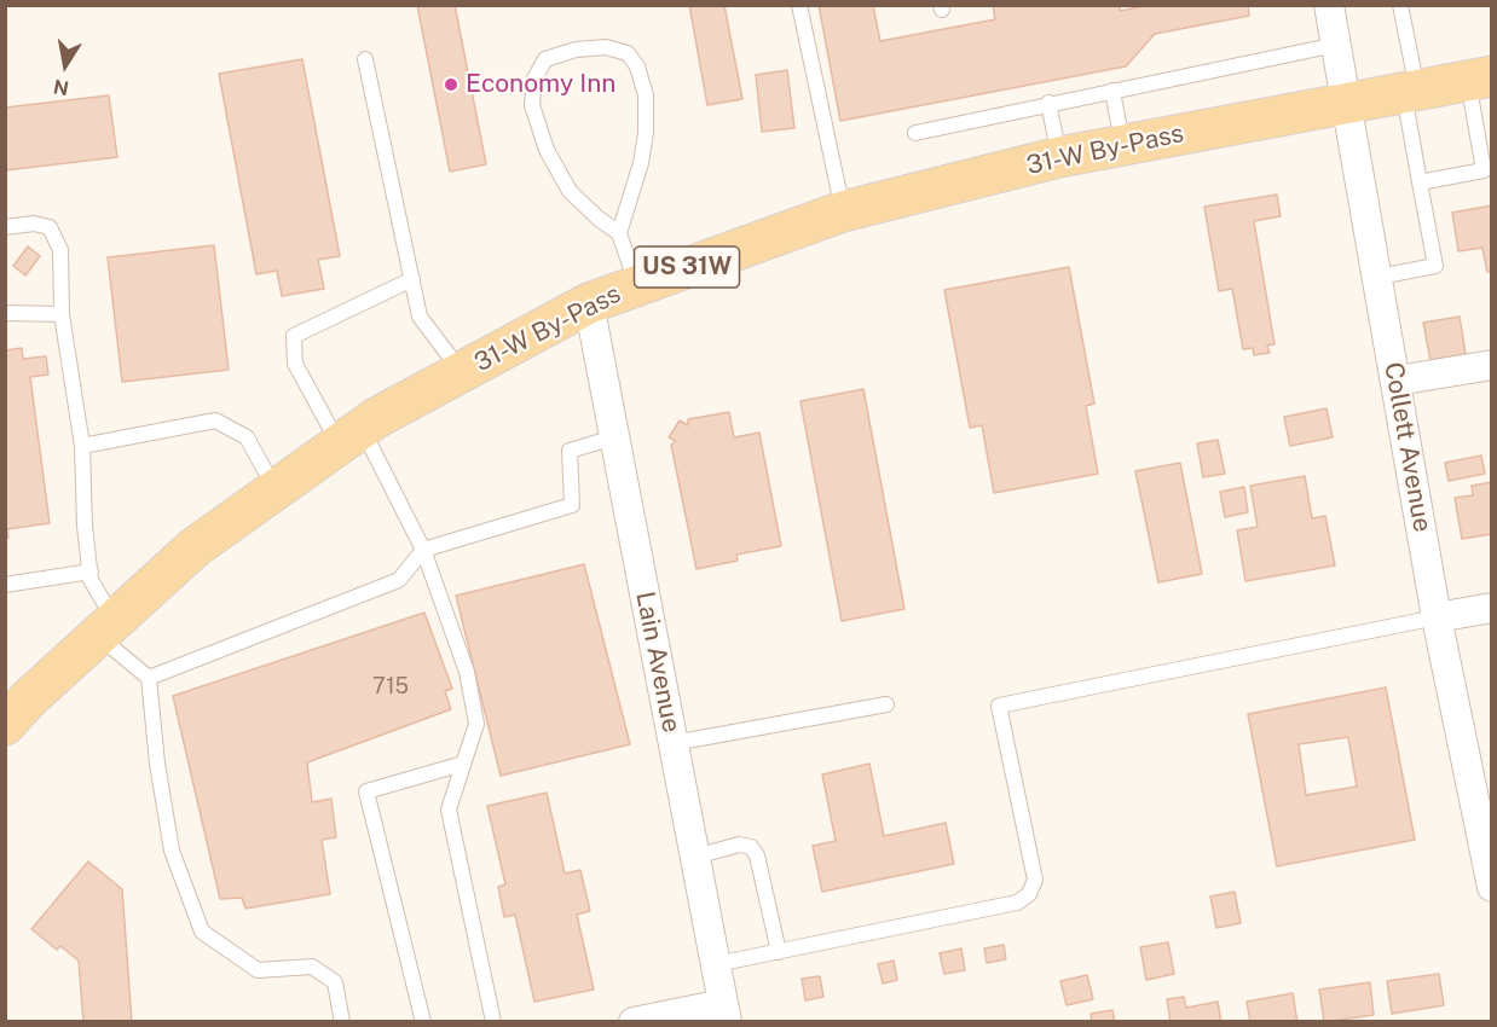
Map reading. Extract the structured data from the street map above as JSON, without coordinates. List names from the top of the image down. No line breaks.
{"streets":{"main road":["31-W By-Pass","US 31W"],"street":["Collett Avenue","Lain Avenue"]},"crossings":[["31-W By-Pass","Collett Avenue"],["31-W By-Pass","Lain Avenue"]],"places":["Economy Inn"],"house_numbers":["715"],"north":"bottom"}
